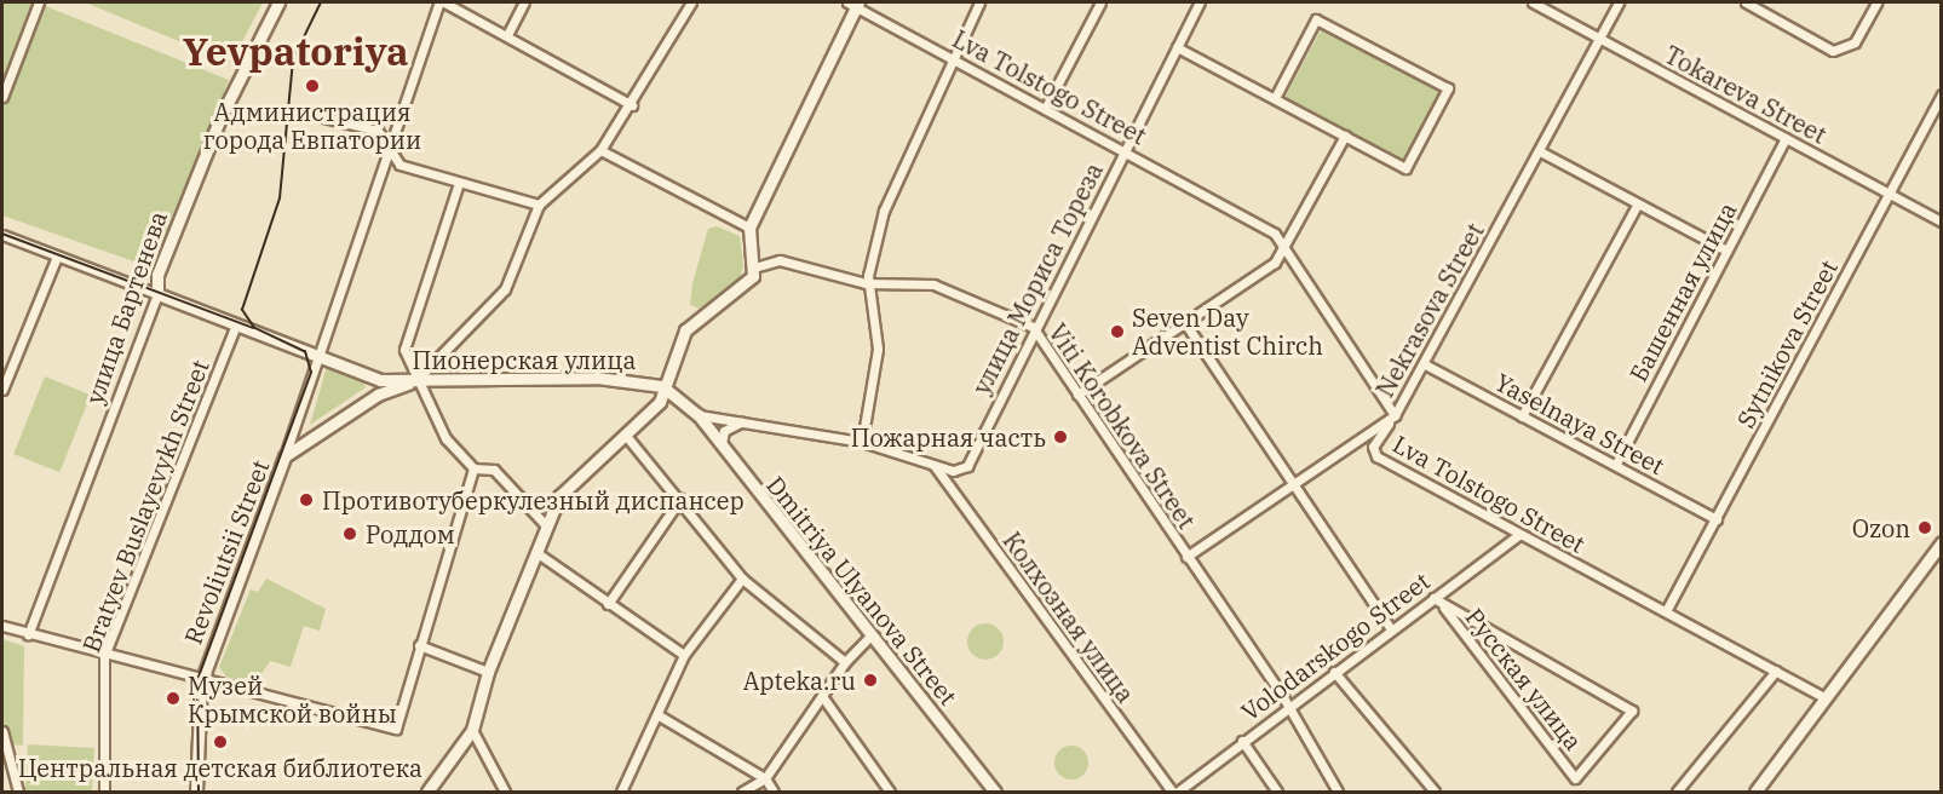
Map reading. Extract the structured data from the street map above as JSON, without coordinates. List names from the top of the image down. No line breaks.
{"streets":{"street":["Lva Tolstogo Street","Tokareva Street","улица Мориса Тореза","Башенная улица","улица Бартенева","Nekrasova Street","Sytnikova Street","Пионерская улица","Yaselnaya Street","Viti Korobkova Street","Bratyev Buslayevykh Street","Revoliutsii Street","Dmitriya Ulyanova Street","Колхозная улица","Volodarskogo Street","Русская улица"]},"crossings":[["Lva Tolstogo Street","улица Мориса Тореза"],["Lva Tolstogo Street","Nekrasova Street"],["Lva Tolstogo Street","Sytnikova Street"],["Lva Tolstogo Street","Volodarskogo Street"],["Tokareva Street","Башенная улица"],["Tokareva Street","Nekrasova Street"],["Tokareva Street","Sytnikova Street"],["улица Мориса Тореза","Viti Korobkova Street"],["улица Мориса Тореза","Колхозная улица"],["Башенная улица","Yaselnaya Street"],["улица Бартенева","Пионерская улица"],["Nekrasova Street","Yaselnaya Street"],["Nekrasova Street","Viti Korobkova Street"],["Sytnikova Street","Yaselnaya Street"],["Пионерская улица","Bratyev Buslayevykh Street"],["Пионерская улица","Dmitriya Ulyanova Street"],["Viti Korobkova Street","Volodarskogo Street"],["Колхозная улица","Volodarskogo Street"],["Volodarskogo Street","Русская улица"]],"districts":["Yevpatoriya"],"places":["Администрация города Евпатории","Seven Day Adventist Chirch","Пожарная часть","Противотуберкулезный диспансер","Ozon","Роддом","Apteka.ru","Музей Крымской войны","Центральная детская библиотека"]}
